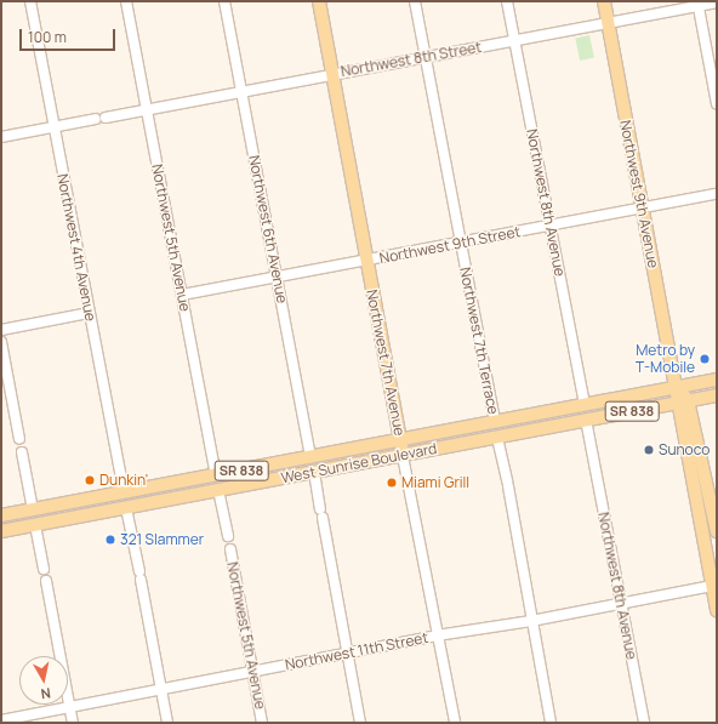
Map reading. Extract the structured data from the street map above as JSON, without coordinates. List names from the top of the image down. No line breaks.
{"streets":{"main road":["Northwest 9th Avenue","Northwest 7th Avenue","SR 838","West Sunrise Boulevard"],"street":["Northwest 8th Street","Northwest 8th Avenue","Northwest 6th Avenue","Northwest 5th Avenue","Northwest 9th Street","Northwest 4th Avenue","Northwest 7th Terrace","Northwest 11th Street"]},"crossings":[["Northwest 8th Street","Northwest 9th Avenue"],["Northwest 8th Street","Northwest 8th Avenue"],["Northwest 8th Street","Northwest 6th Avenue"],["Northwest 8th Street","Northwest 5th Avenue"],["Northwest 8th Street","Northwest 4th Avenue"],["Northwest 8th Street","Northwest 7th Terrace"],["Northwest 8th Street","Northwest 7th Avenue"],["Northwest 9th Avenue","Northwest 9th Street"],["Northwest 9th Avenue","West Sunrise Boulevard"],["Northwest 9th Avenue","Northwest 11th Street"],["Northwest 8th Avenue","Northwest 9th Street"],["Northwest 8th Avenue","West Sunrise Boulevard"],["Northwest 8th Avenue","Northwest 11th Street"],["Northwest 6th Avenue","Northwest 9th Street"],["Northwest 6th Avenue","West Sunrise Boulevard"],["Northwest 5th Avenue","Northwest 9th Street"],["Northwest 5th Avenue","West Sunrise Boulevard"],["Northwest 5th Avenue","Northwest 11th Street"],["Northwest 9th Street","Northwest 7th Terrace"],["Northwest 9th Street","Northwest 7th Avenue"],["Northwest 4th Avenue","West Sunrise Boulevard"],["Northwest 7th Terrace","West Sunrise Boulevard"],["Northwest 7th Avenue","West Sunrise Boulevard"],["Northwest 7th Avenue","Northwest 11th Street"]],"places":["Metro by T-Mobile","Sunoco","Dunkin'","Miami Grill","321 Slammer"],"scale_bar":"100 m","north":"bottom"}
